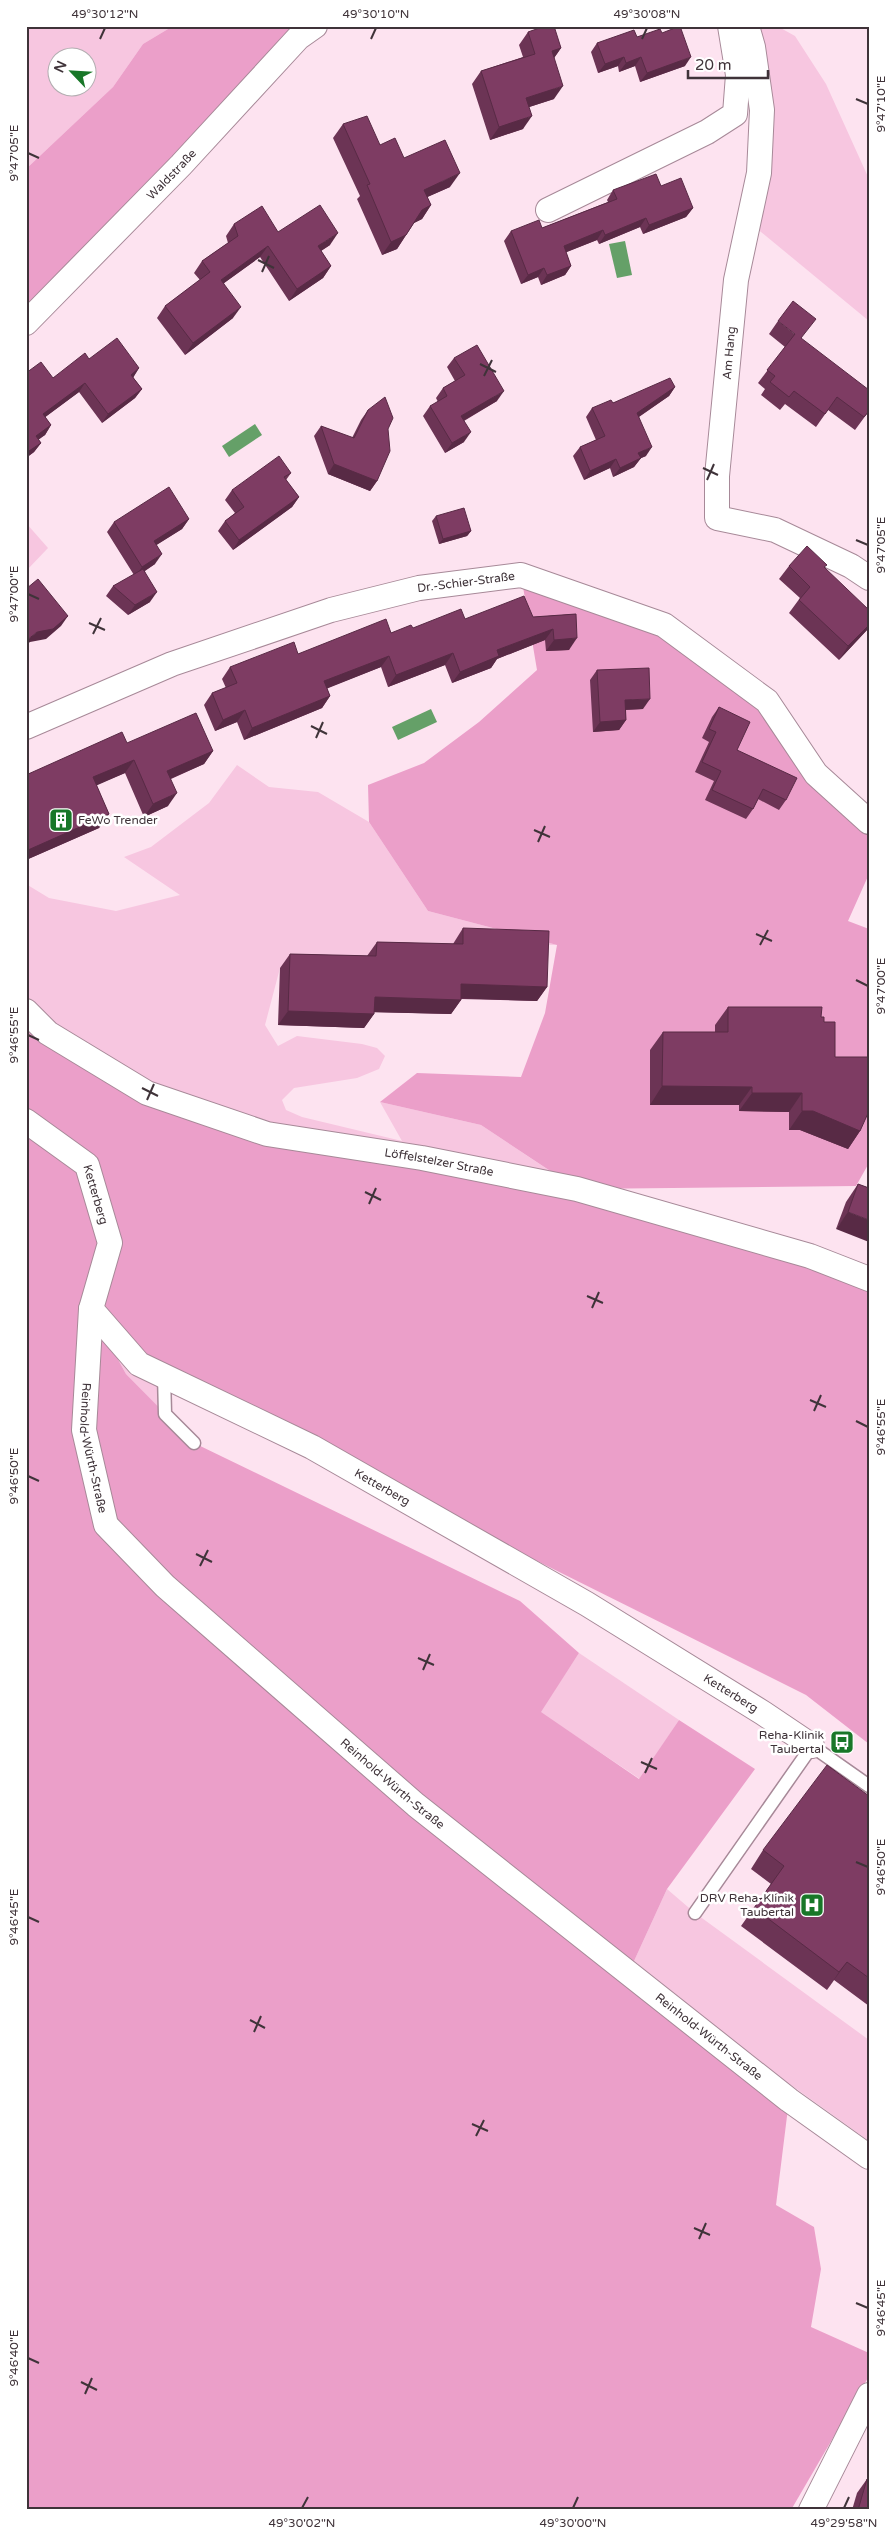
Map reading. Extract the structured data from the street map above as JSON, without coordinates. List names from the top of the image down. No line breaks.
{"streets":{"street":["Waldstraße","Am Hang","Dr.-Schier-Straße","Löffelstelzer Straße","Ketterberg","Reinhold-Würth-Straße"]},"crossings":[["Ketterberg","Reinhold-Würth-Straße"]],"places":{"building":["FeWo Trender"],"bus stop":["Reha-Klinik Taubertal"],"hospital":["DRV Reha-Klinik Taubertal"]},"scale_bar":"20 m","north":"top left","coordinates":["49°30'12\"N","49°30'10\"N","49°30'08\"N","9°47'10\"E","9°47'05\"E","9°47'00\"E","9°46'55\"E","9°46'50\"E","9°46'45\"E","9°46'40\"E","49°30'02\"N","49°30'00\"N","49°29'58\"N"]}
